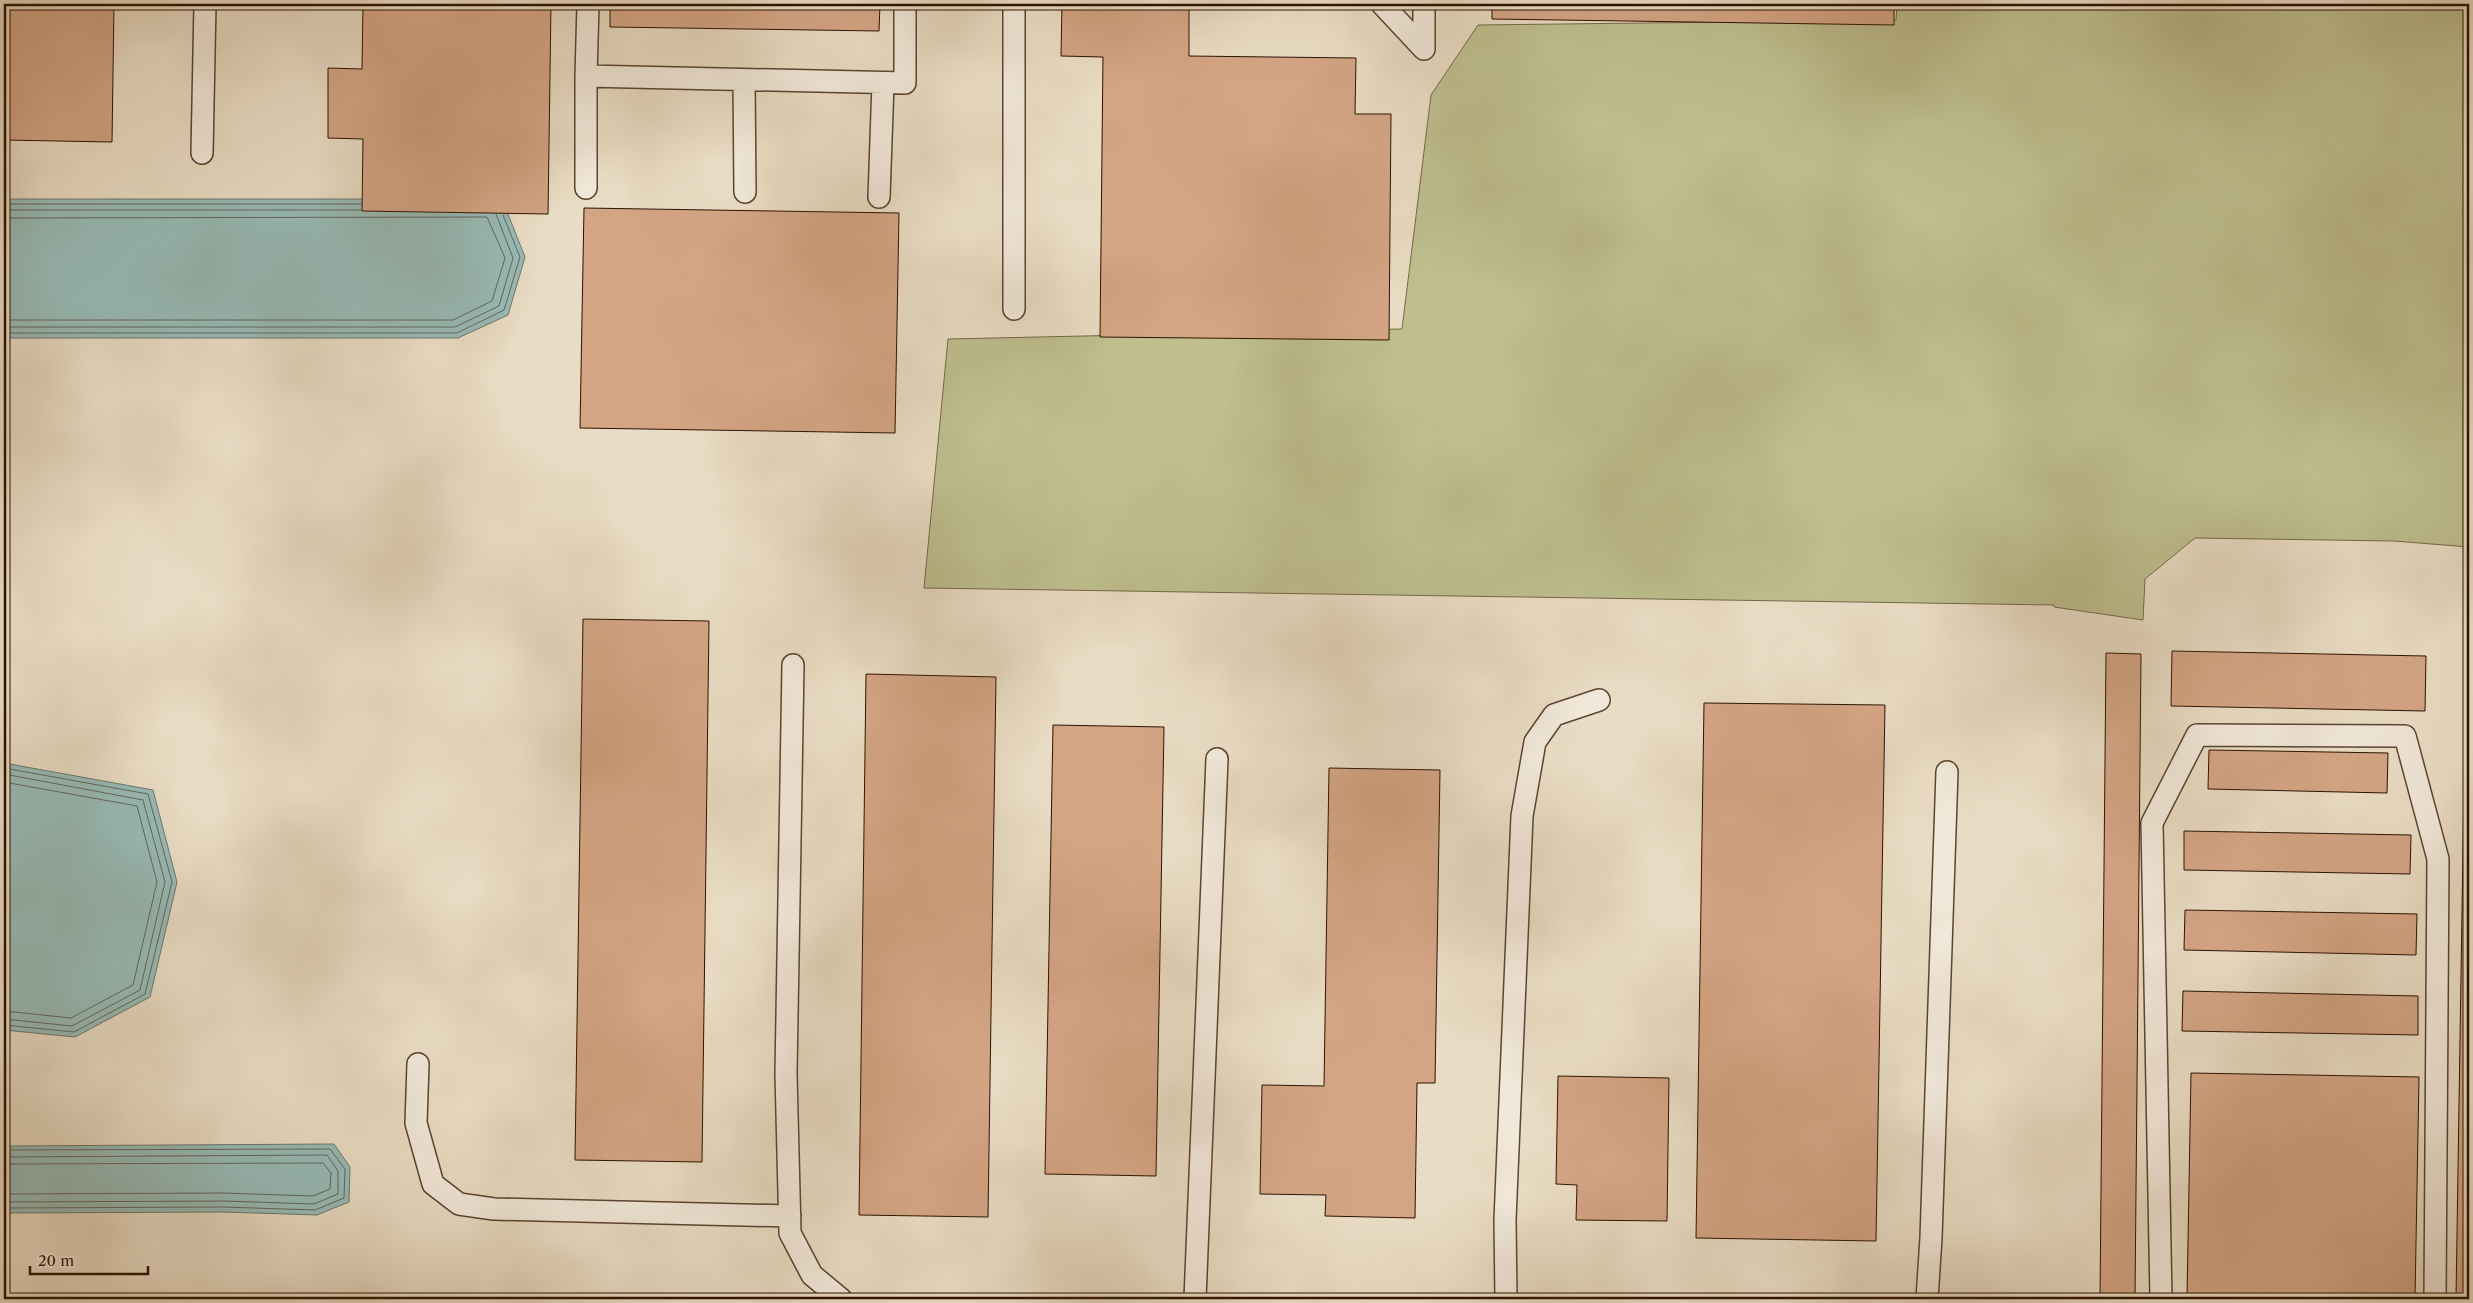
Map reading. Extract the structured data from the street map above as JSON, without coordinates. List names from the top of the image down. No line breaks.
{"scale_bar":"20 m"}
